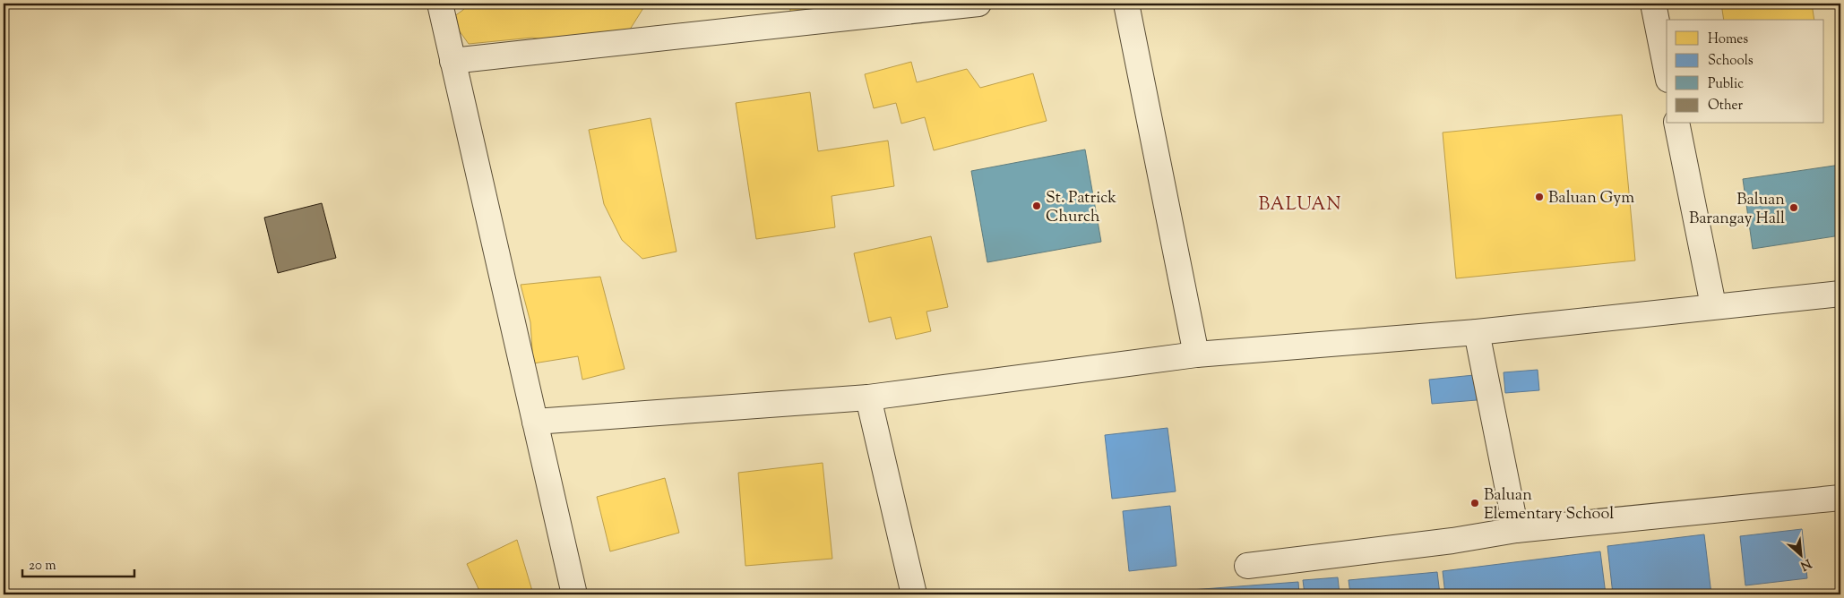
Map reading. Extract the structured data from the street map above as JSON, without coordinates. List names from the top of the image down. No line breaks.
{"districts":["BALUAN"],"places":["Baluan Gym","St. Patrick Church","Baluan Barangay Hall","Baluan Elementary School"],"legend":["Homes","Schools","Public","Other"],"scale_bar":"20 m","north":"bottom right"}
